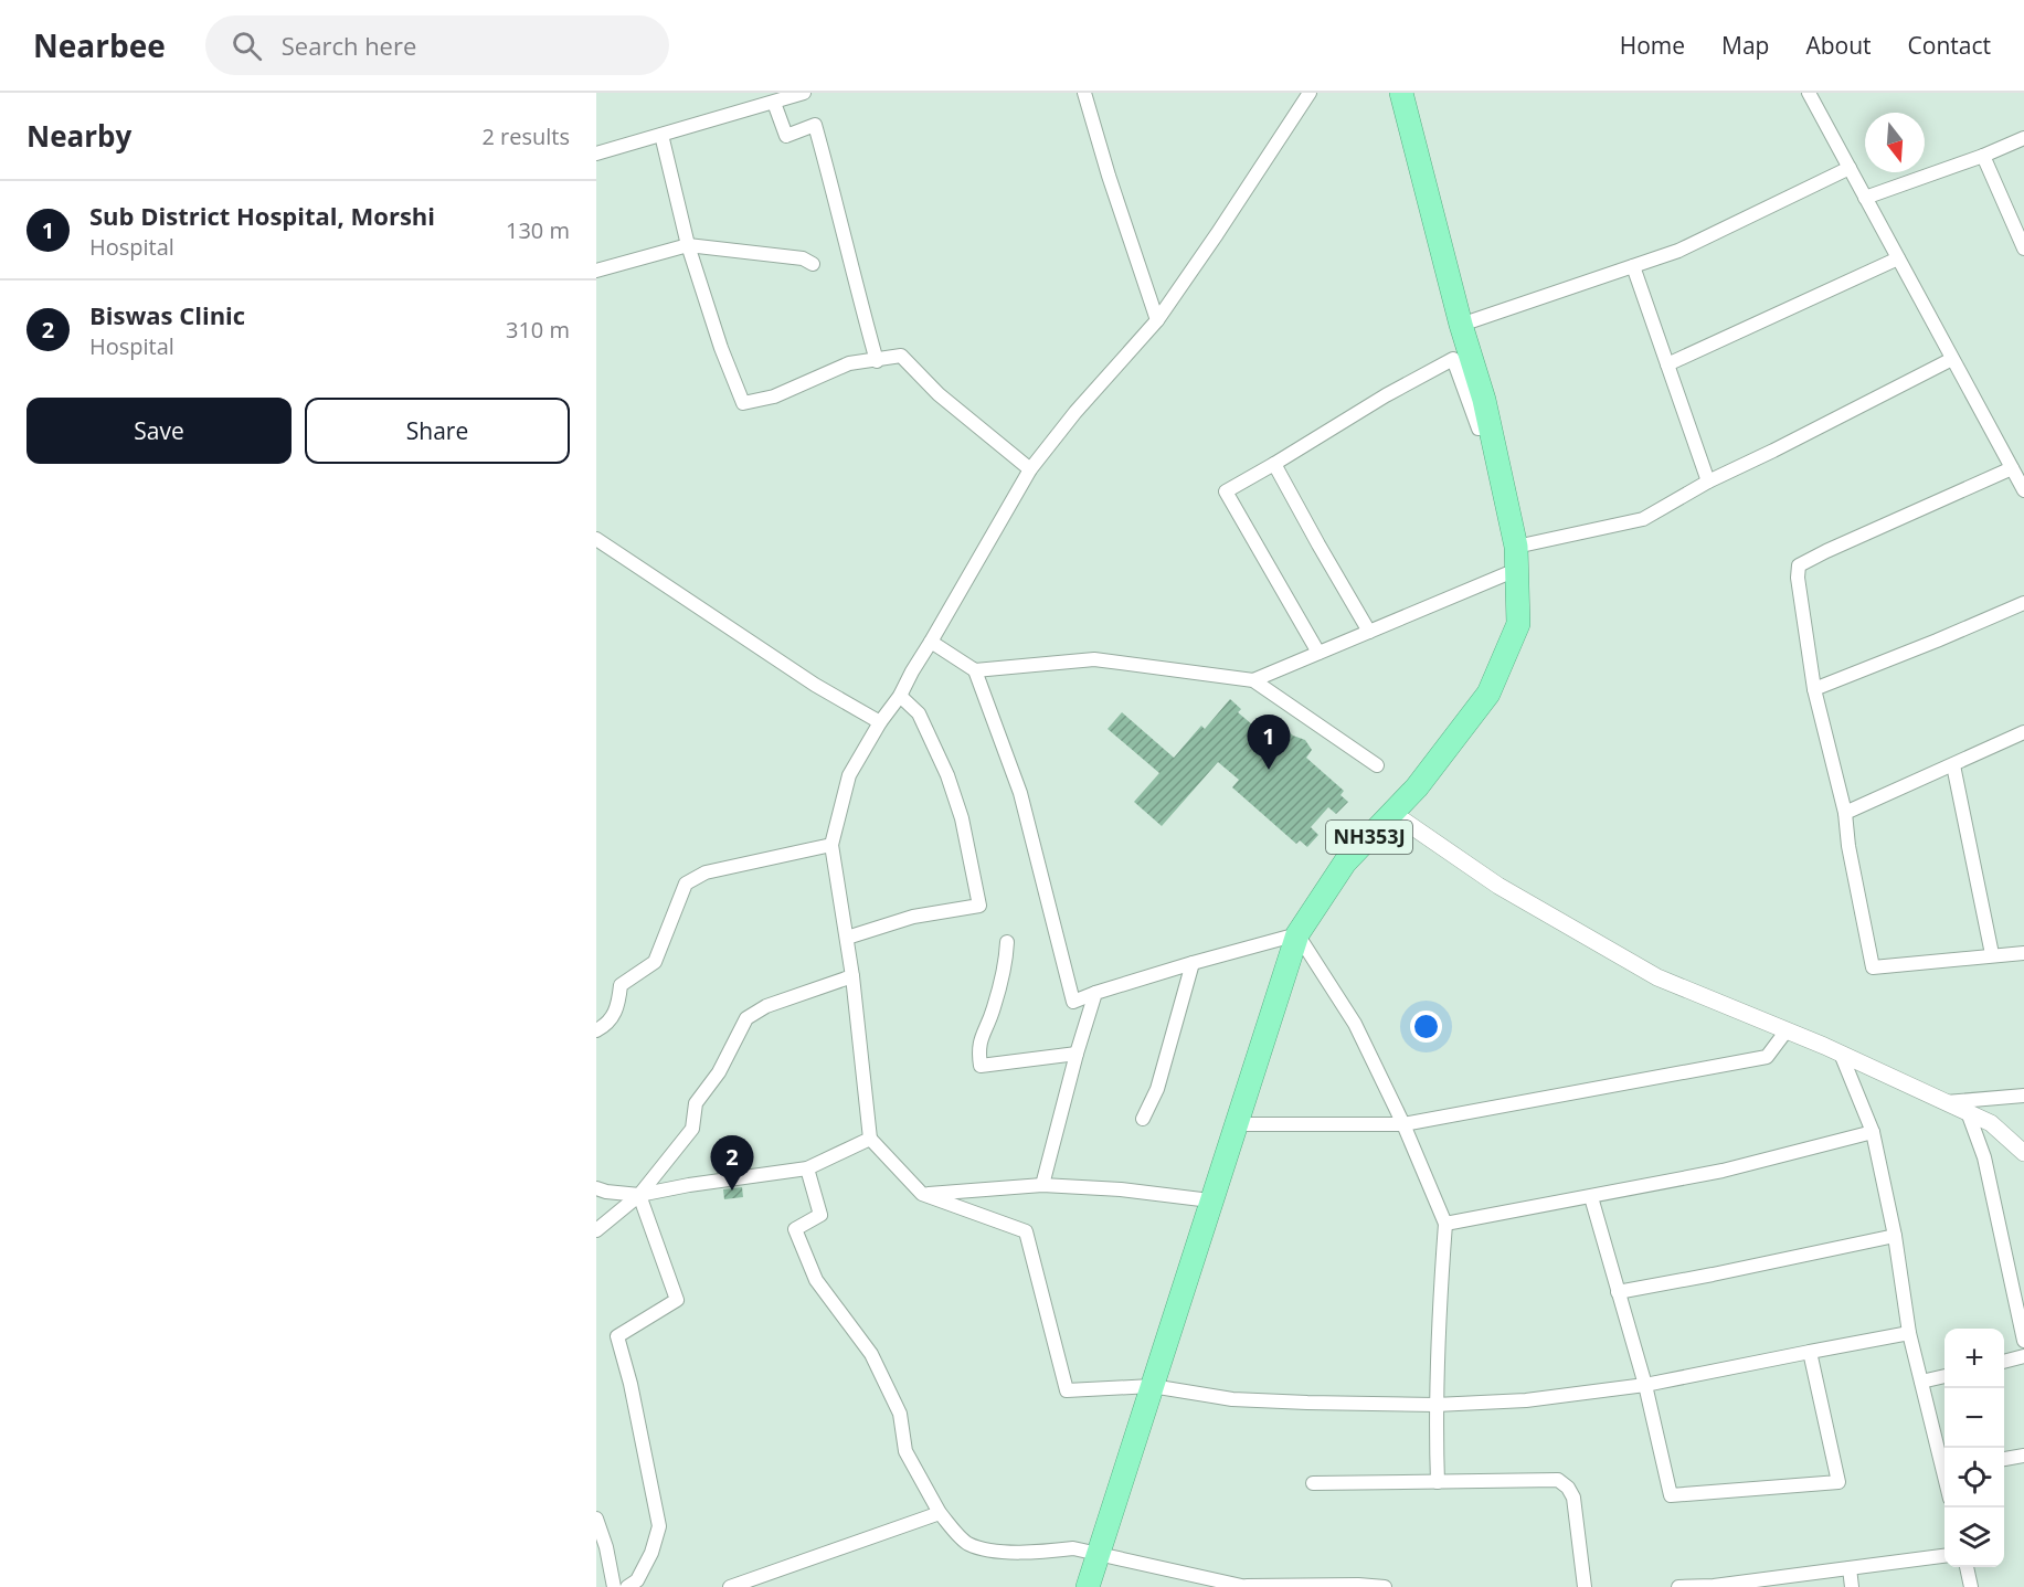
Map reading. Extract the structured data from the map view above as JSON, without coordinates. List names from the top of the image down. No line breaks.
{"streets":{"highway":["NH353J"]},"north":"bottom","page":{"header":"Nearbee","search":"Search here","nav":["Home","Map","About","Contact"],"heading":["Nearby","2 results"],"list":[{"mark":"1","name":"Sub District Hospital, Morshi","note":"Hospital","value":"130 m"},{"mark":"2","name":"Biswas Clinic","note":"Hospital","value":"310 m"}],"buttons":["Save","Share"],"pins":["1","2"],"map_buttons":["+","−"]}}
